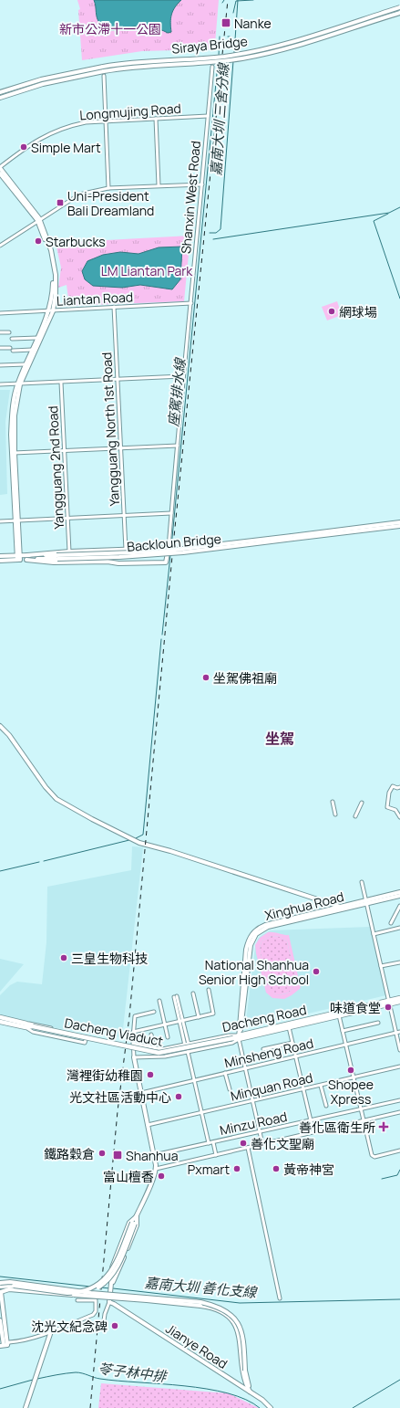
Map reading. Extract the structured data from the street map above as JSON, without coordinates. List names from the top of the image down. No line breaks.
{"streets":{"main road":["Dacheng Road","Dacheng Viaduct"],"street":["Siraya Bridge","Longmujing Road","Shanxin West Road","Liantan Road","Yangguang North 1st Road","Yangguang 2nd Road","Backloun Bridge","Xinghua Road","Minsheng Road","Minquan Road","Minzu Road","Jianye Road"]},"crossings":[["Longmujing Road","Shanxin West Road"],["Shanxin West Road","Liantan Road"],["Liantan Road","Yangguang North 1st Road"],["Xinghua Road","Dacheng Road"],["Xinghua Road","Dacheng Viaduct"],["Dacheng Road","Dacheng Viaduct"]],"districts":["坐駕"],"water":["嘉南大圳 三舍分線","座駕排水線","嘉南大圳 善化支線","苓子林中排"],"parks":["新市公滯十一公園","LM Liantan Park"],"places":{"transit":["Nanke","Uni-President Bali Dreamland","Shanhua"],"other":["Simple Mart","Starbucks","網球場","坐駕佛祖廟","三皇生物科技","National Shanhua Senior High School","味道食堂","Shopee Xpress","灣裡街幼稚園","光文社區活動中心","善化文聖廟","鐵路穀倉","Pxmart","黃帝神宮","富山檀香","沈光文紀念碑"],"health":["善化區衛生所"]}}
